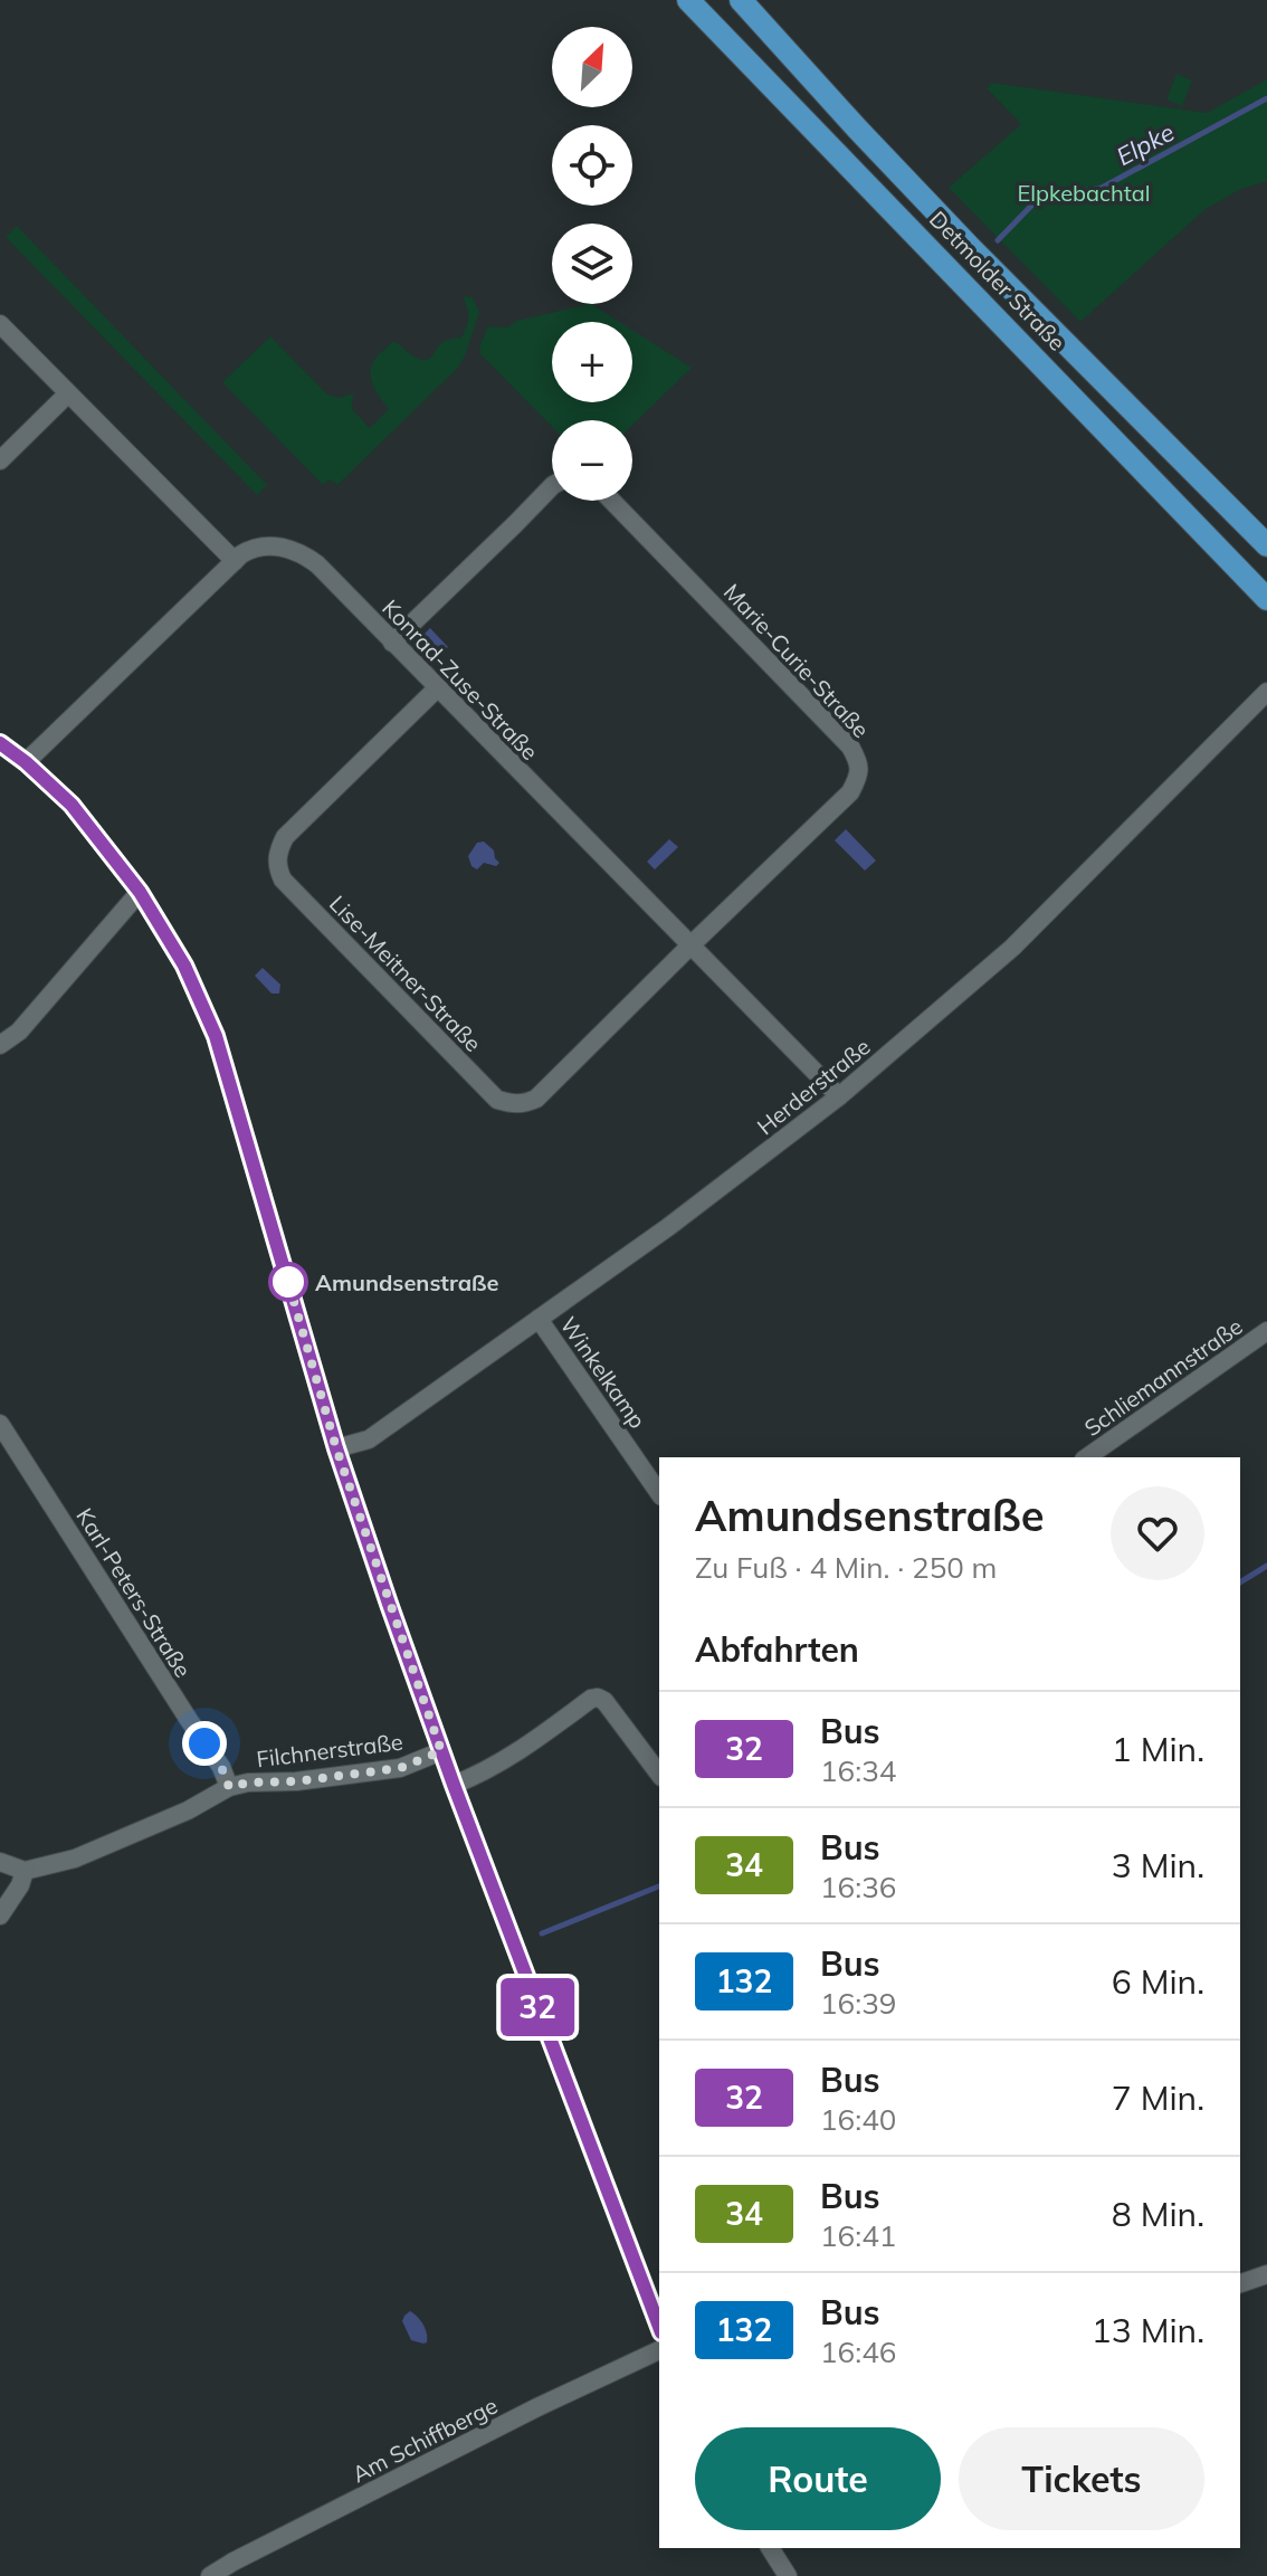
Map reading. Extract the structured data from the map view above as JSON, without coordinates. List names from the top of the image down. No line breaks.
{"streets":{"main road":["Detmolder Straße"],"street":["Marie-Curie-Straße","Konrad-Zuse-Straße","Lise-Meitner-Straße","Herderstraße","Winkelkamp","Schliemannstraße","Karl-Peters-Straße","Filchnerstraße","Am Schiffberge"]},"crossings":[["Marie-Curie-Straße","Konrad-Zuse-Straße"],["Marie-Curie-Straße","Lise-Meitner-Straße"],["Konrad-Zuse-Straße","Lise-Meitner-Straße"],["Konrad-Zuse-Straße","Herderstraße"],["Herderstraße","Winkelkamp"],["Karl-Peters-Straße","Filchnerstraße"]],"water":["Elpke"],"parks":["Elpkebachtal"],"places":["Amundsenstraße"],"lines":["bus line 32"],"north":"top right","page":{"on_map":"32","map_buttons":["+","−"],"heading":[["Amundsenstraße","Zu Fuß · 4 Min. · 250 m"],"Abfahrten"],"list":[{"mark":"32","name":"Bus","note":"16:34","value":"1 Min."},{"mark":"34","name":"Bus","note":"16:36","value":"3 Min."},{"mark":"132","name":"Bus","note":"16:39","value":"6 Min."},{"mark":"32","name":"Bus","note":"16:40","value":"7 Min."},{"mark":"34","name":"Bus","note":"16:41","value":"8 Min."},{"mark":"132","name":"Bus","note":"16:46","value":"13 Min."}],"buttons":["Route","Tickets"]}}
